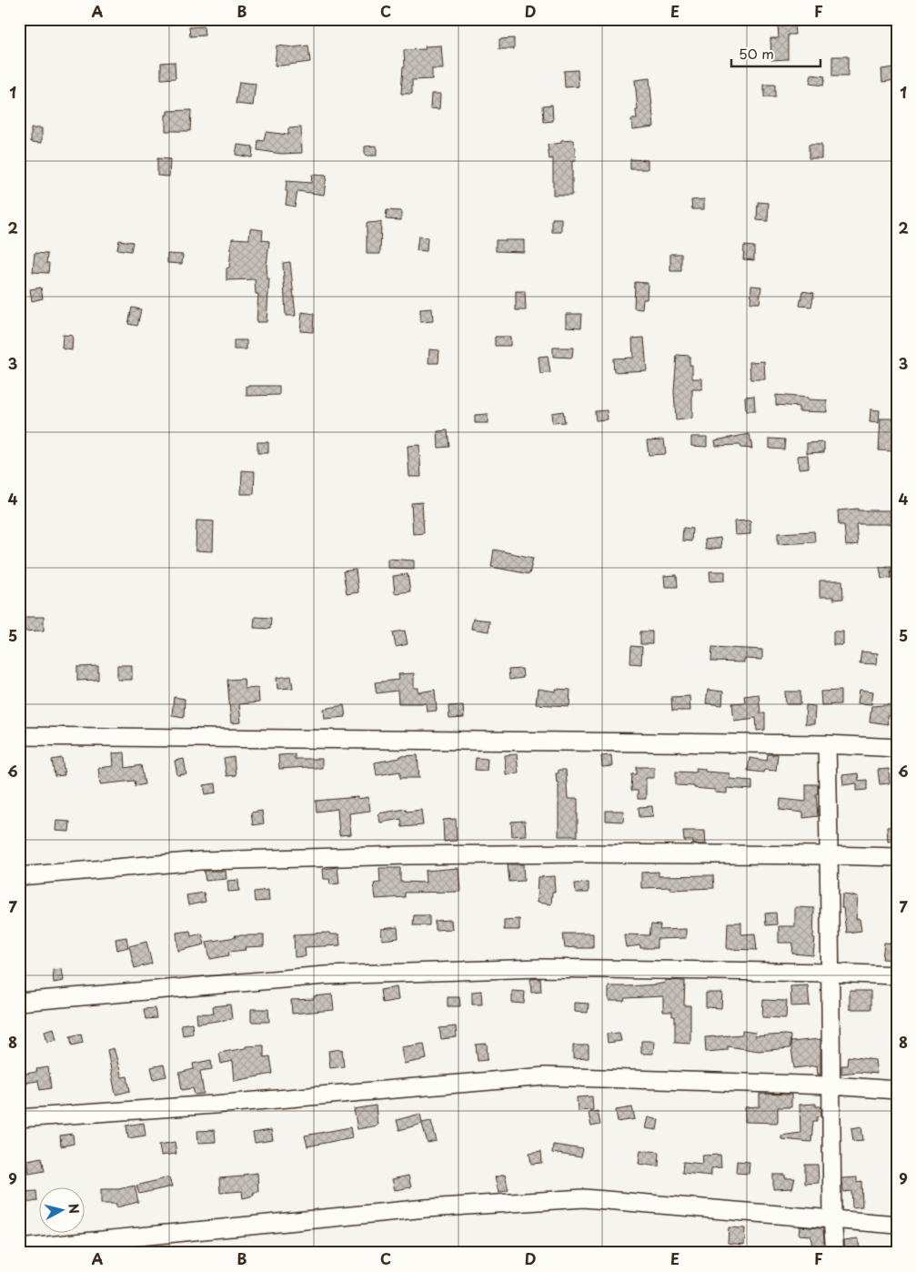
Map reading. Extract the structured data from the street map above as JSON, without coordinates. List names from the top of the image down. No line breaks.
{"scale_bar":"50 m","north":"right","grid":{"columns":["A","B","C","D","E","F"],"rows":["1","2","3","4","5","6","7","8","9"]}}
